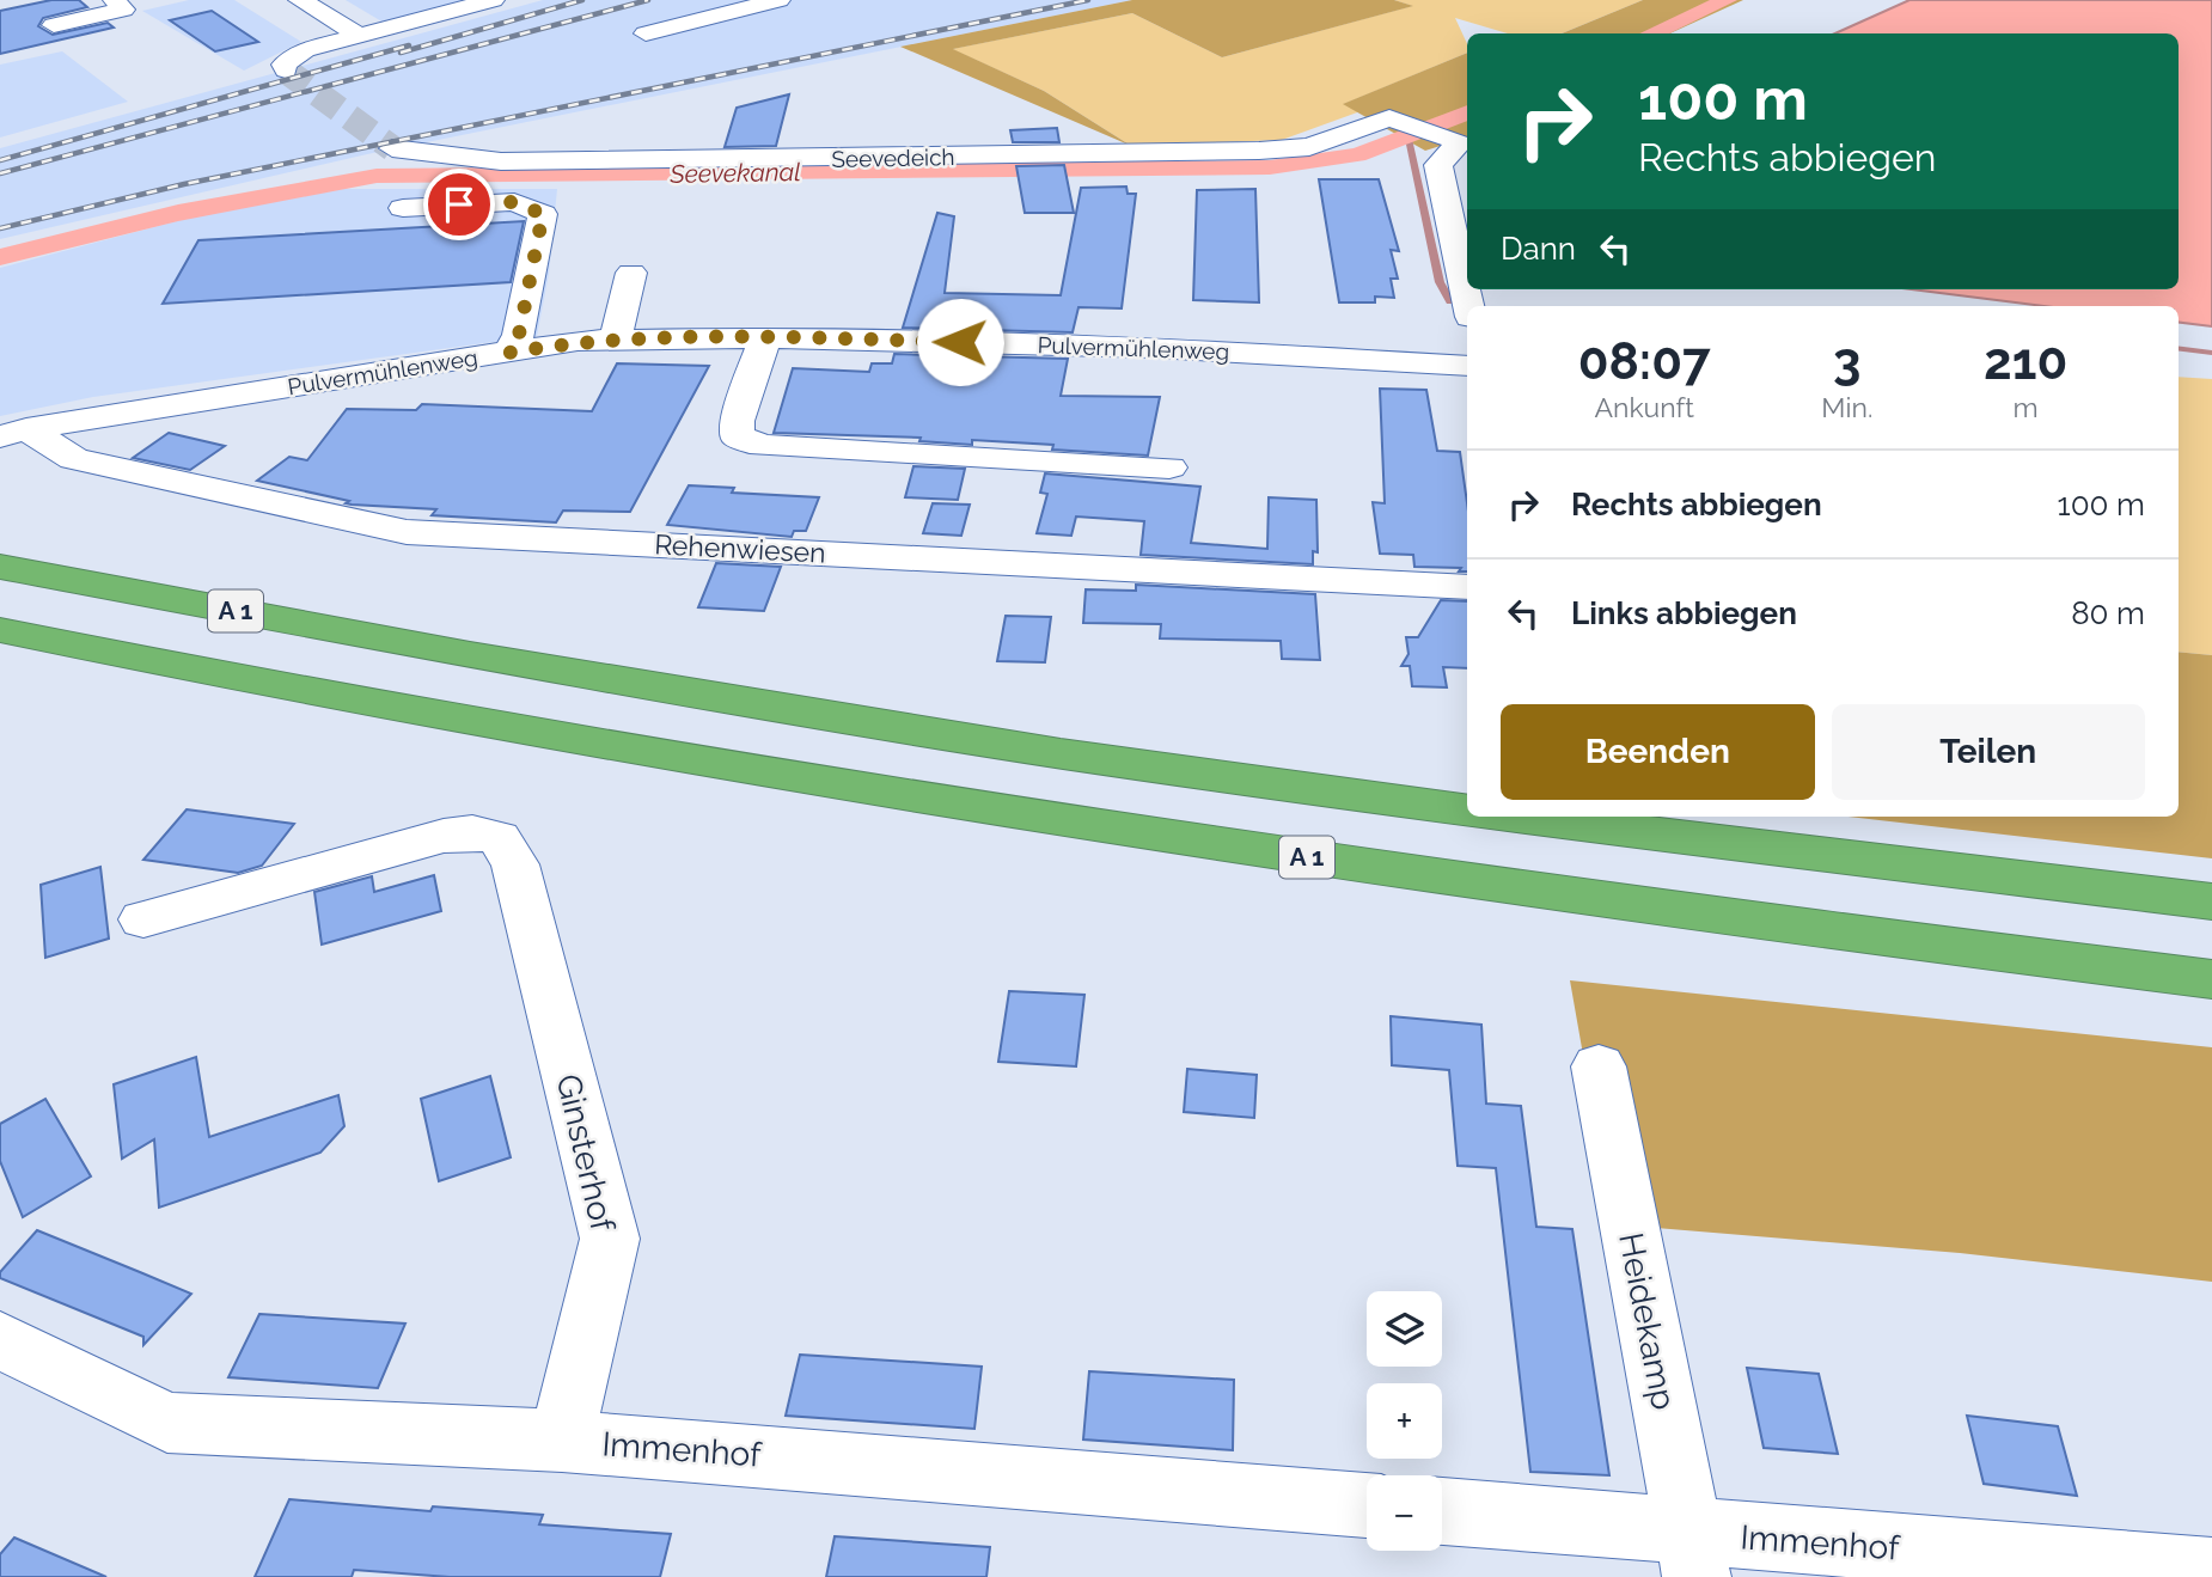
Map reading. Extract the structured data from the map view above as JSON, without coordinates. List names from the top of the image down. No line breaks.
{"streets":{"highway":["A 1"],"street":["Seevedeich","Pulvermühlenweg","Rehenwiesen","Ginsterhof","Heidekamp","Immenhof"]},"crossings":[["Pulvermühlenweg","Rehenwiesen"],["Ginsterhof","Immenhof"],["Heidekamp","Immenhof"]],"water":["Seevekanal"],"page":{"turn":["100 m","Rechts abbiegen"],"then":"Dann","eta":["08:07","Ankunft","3","Min.","210","m"],"list":[{"name":"Rechts abbiegen","value":"100 m"},{"name":"Links abbiegen","value":"80 m"}],"buttons":["Beenden","Teilen"],"map_buttons":["+","−"]}}
